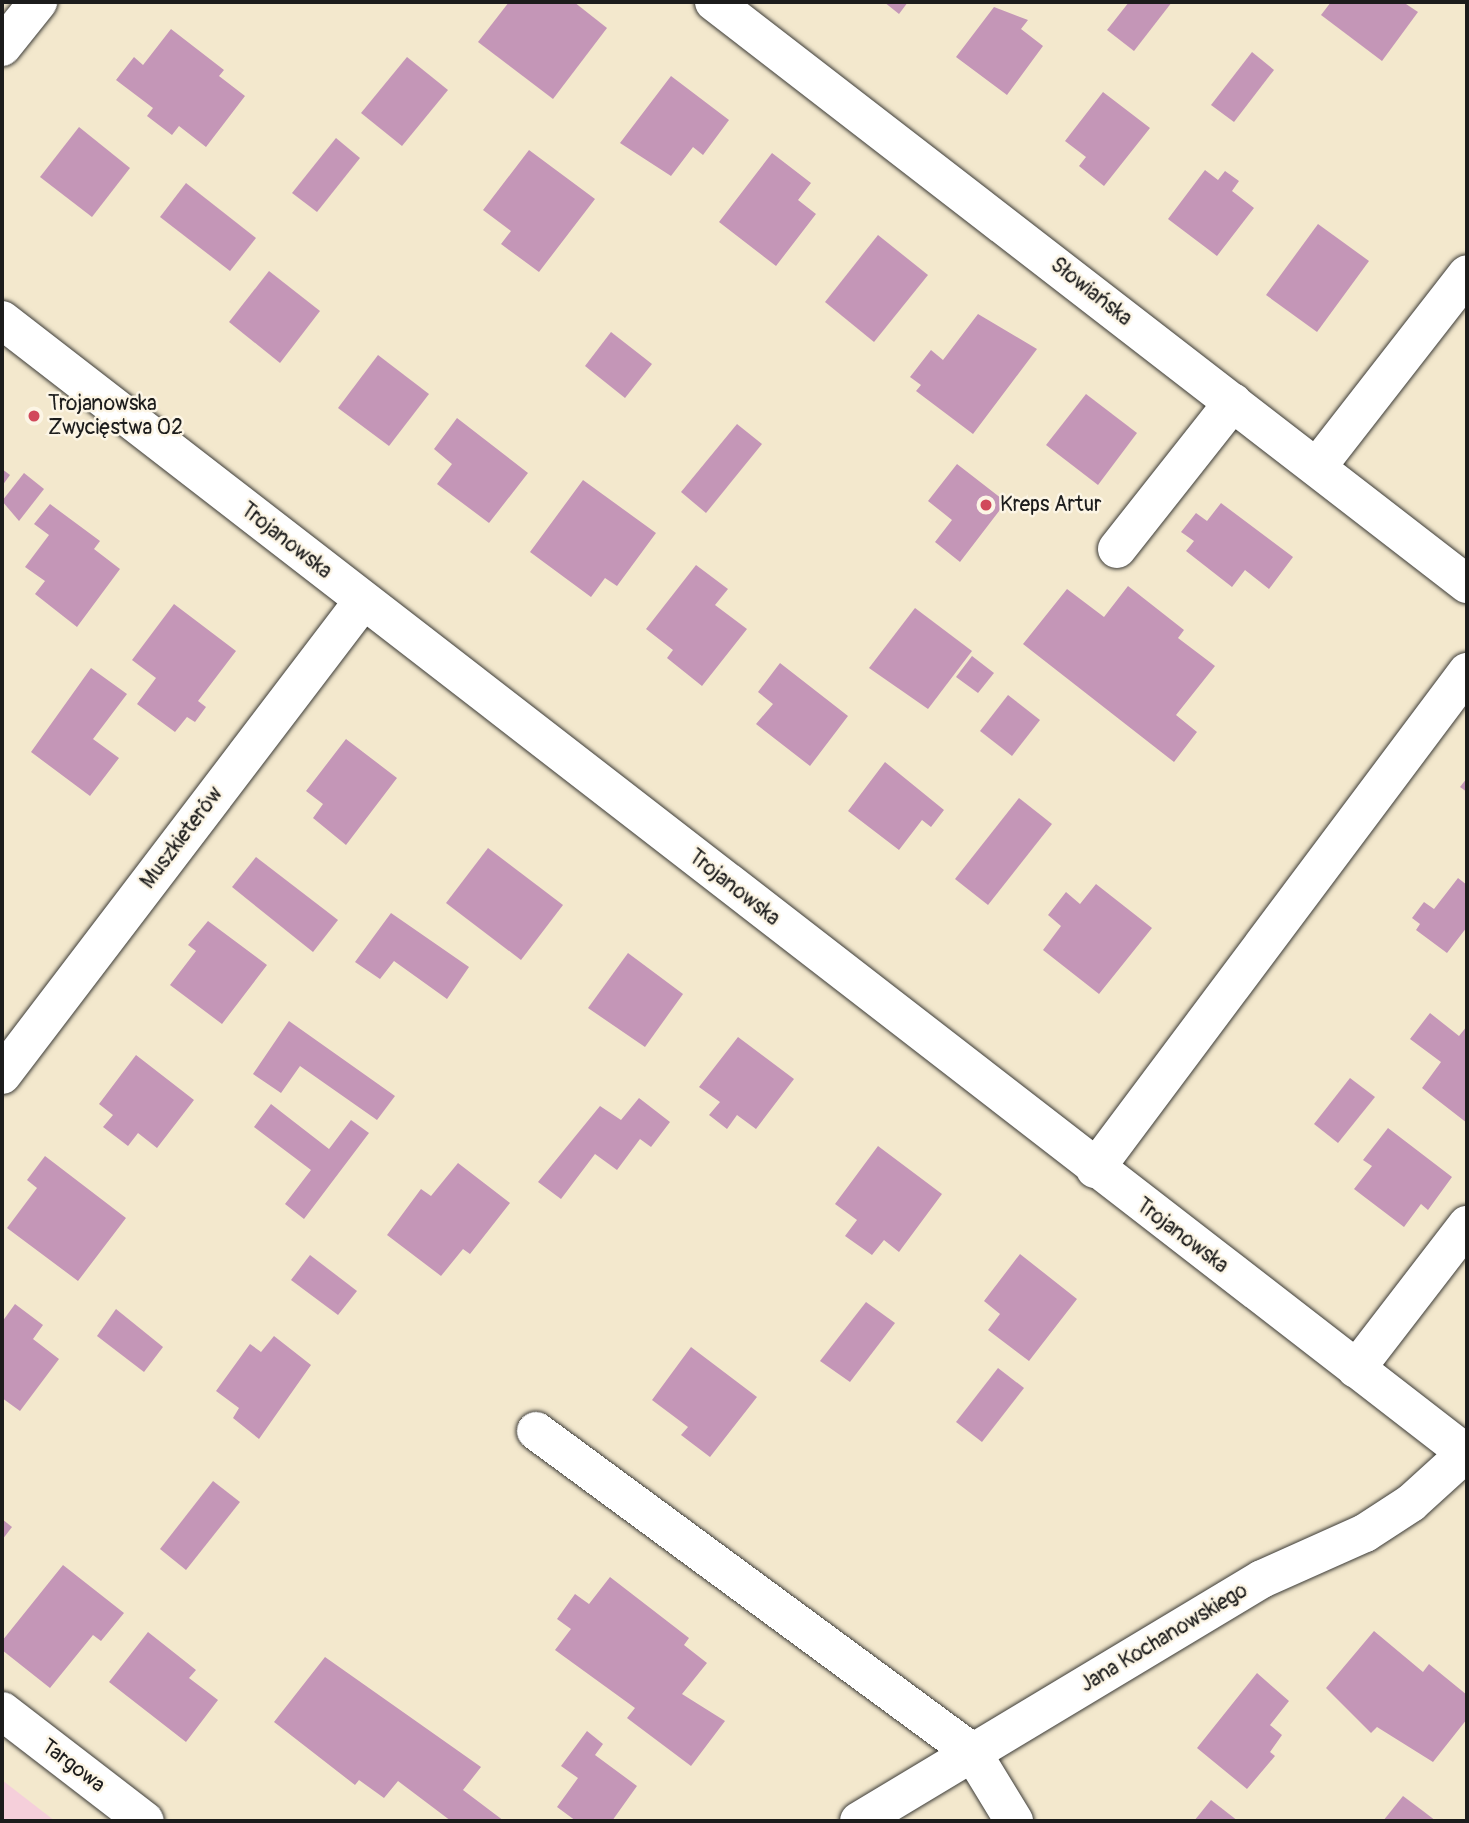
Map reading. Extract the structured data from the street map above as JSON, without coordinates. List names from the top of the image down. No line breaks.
{"streets":{"street":["Słowiańska","Trojanowska","Muszkieterów","Jana Kochanowskiego","Targowa"]},"crossings":[["Trojanowska","Muszkieterów"],["Trojanowska","Jana Kochanowskiego"]],"places":["Trojanowska Zwycięstwa 02","Kreps Artur"]}
